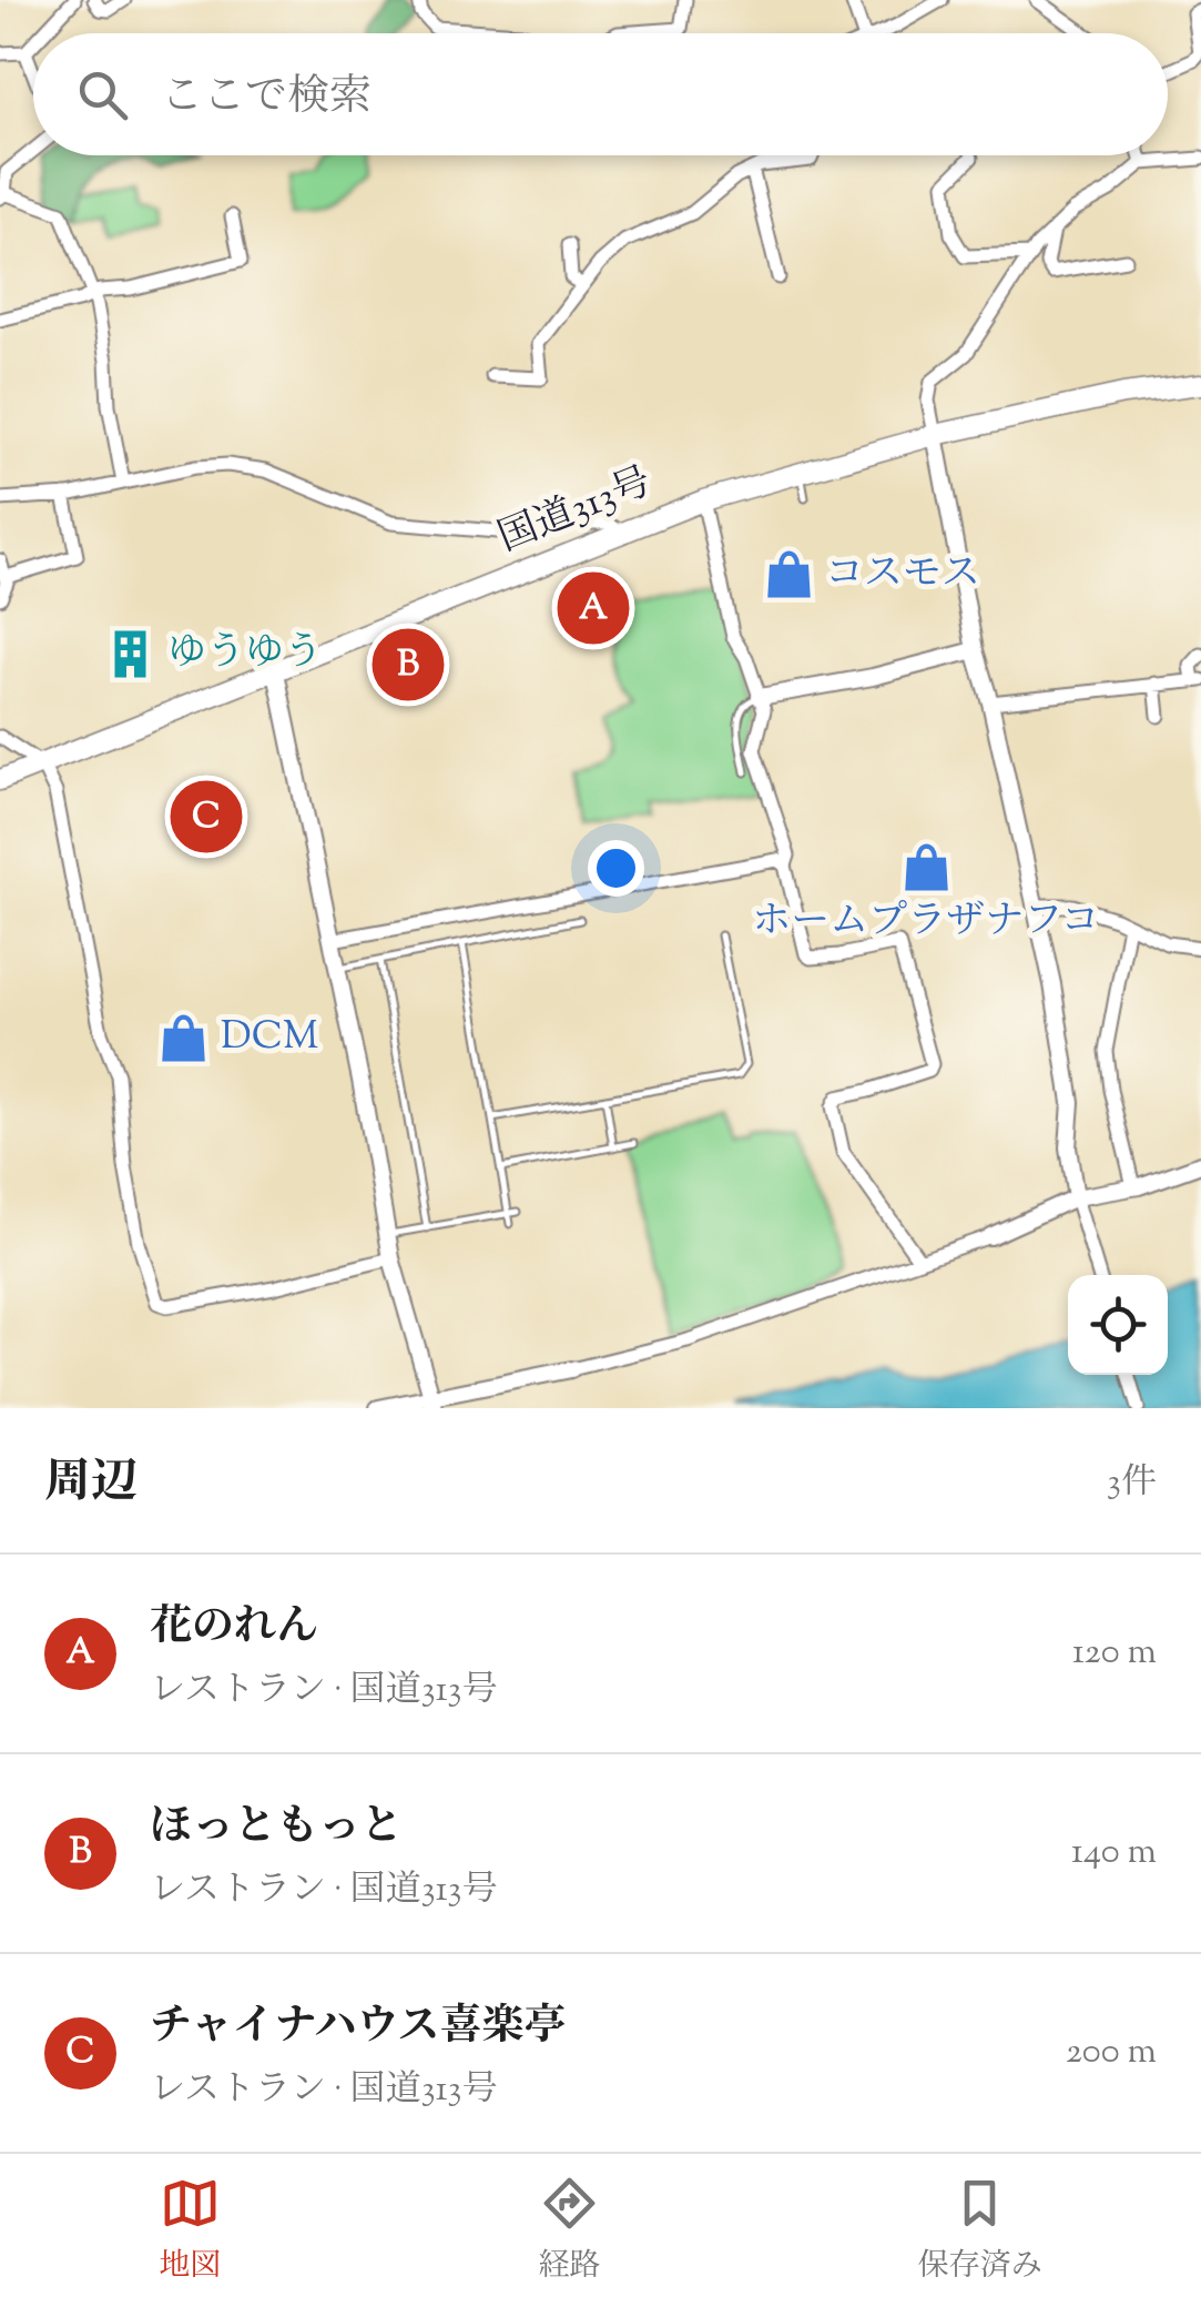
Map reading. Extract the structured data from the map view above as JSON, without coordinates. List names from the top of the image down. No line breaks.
{"streets":{"highway":["国道313号"]},"places":{"shop":["コスモス","ホームプラザナフコ","DCM"],"building":["ゆうゆう"]},"page":{"search":"ここで検索","pins":["A","B","C"],"heading":["周辺","3件"],"list":[{"mark":"A","name":"花のれん","note":"レストラン · 国道313号","value":"120 m"},{"mark":"B","name":"ほっともっと","note":"レストラン · 国道313号","value":"140 m"},{"mark":"C","name":"チャイナハウス喜楽亭","note":"レストラン · 国道313号","value":"200 m"}],"nav":["地図","経路","保存済み"]}}
